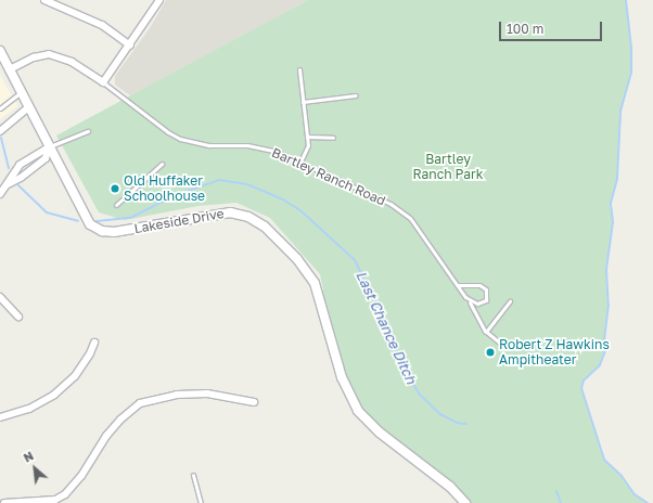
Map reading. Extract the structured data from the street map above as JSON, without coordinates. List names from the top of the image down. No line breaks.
{"streets":{"street":["Bartley Ranch Road","Lakeside Drive"]},"crossings":[["Bartley Ranch Road","Lakeside Drive"]],"water":["Last Chance Ditch"],"parks":["Bartley Ranch Park"],"places":["Old Huffaker Schoolhouse","Robert Z Hawkins Ampitheater"],"scale_bar":"100 m","north":"top left"}
